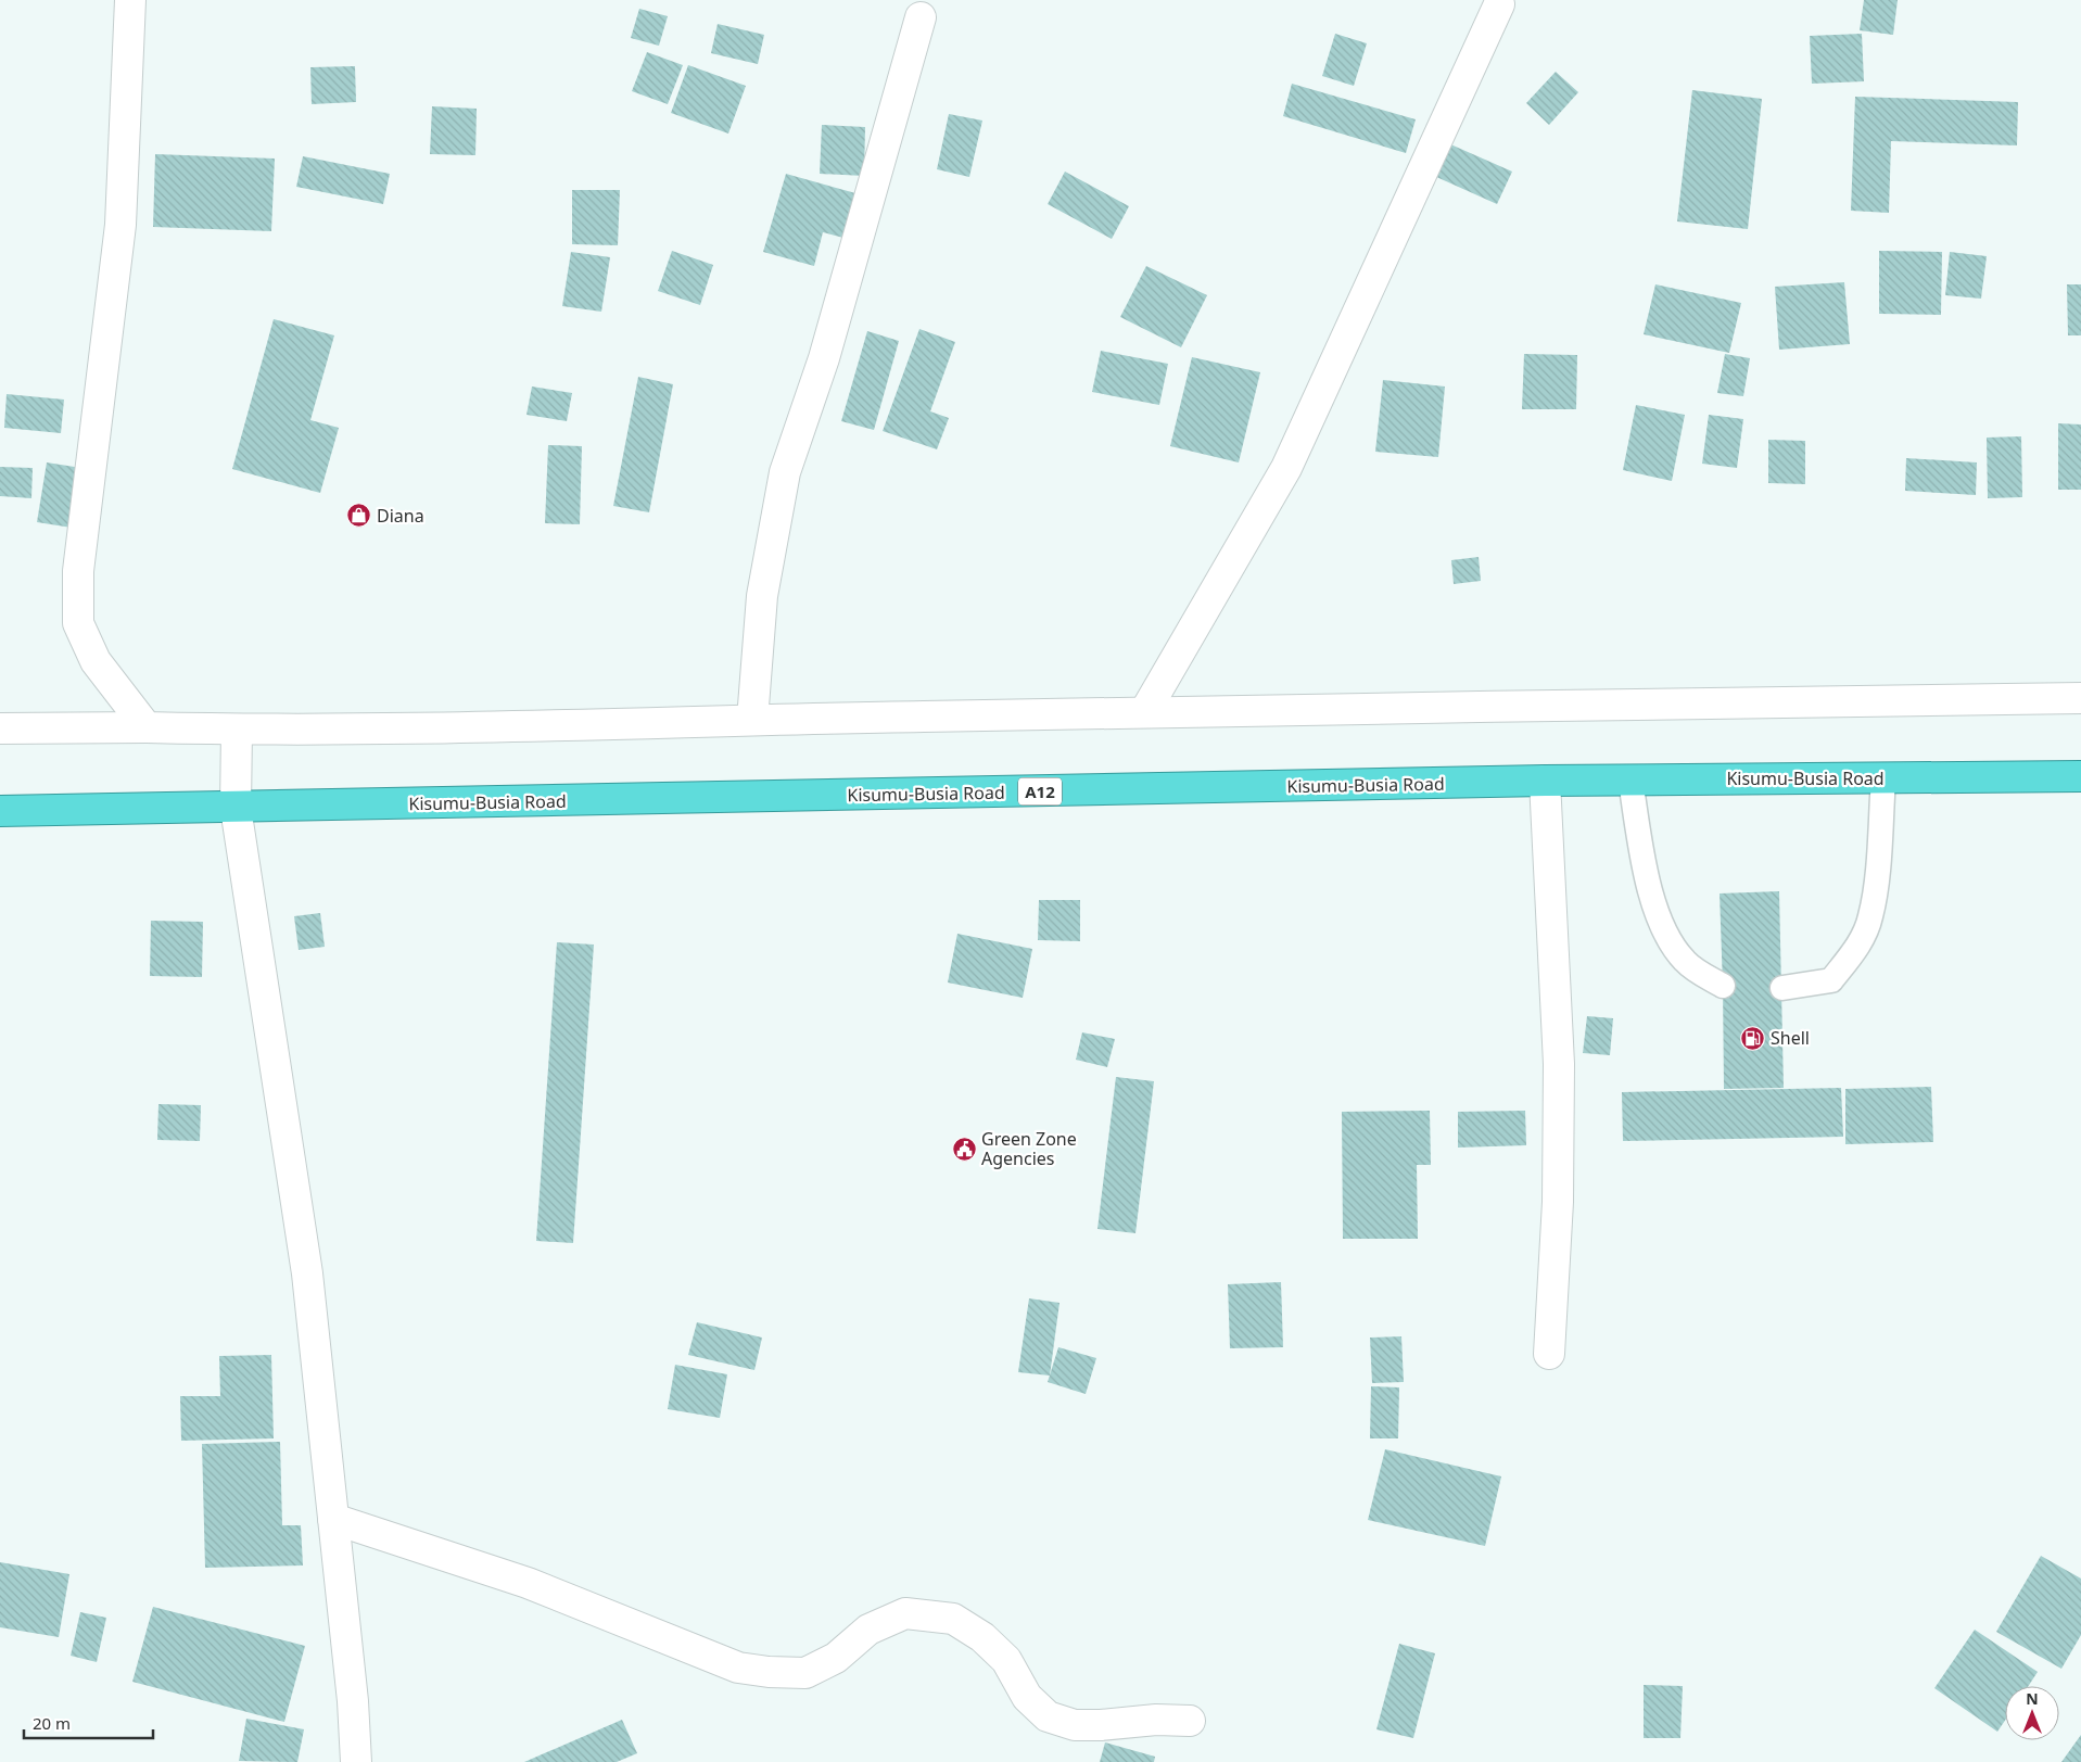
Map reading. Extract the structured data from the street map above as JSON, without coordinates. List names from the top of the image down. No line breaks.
{"streets":{"highway":["Kisumu-Busia Road","A12"]},"places":{"shop":["Diana"],"fuel station":["Shell"],"public building":["Green Zone Agencies"]},"scale_bar":"20 m","north":"top"}
